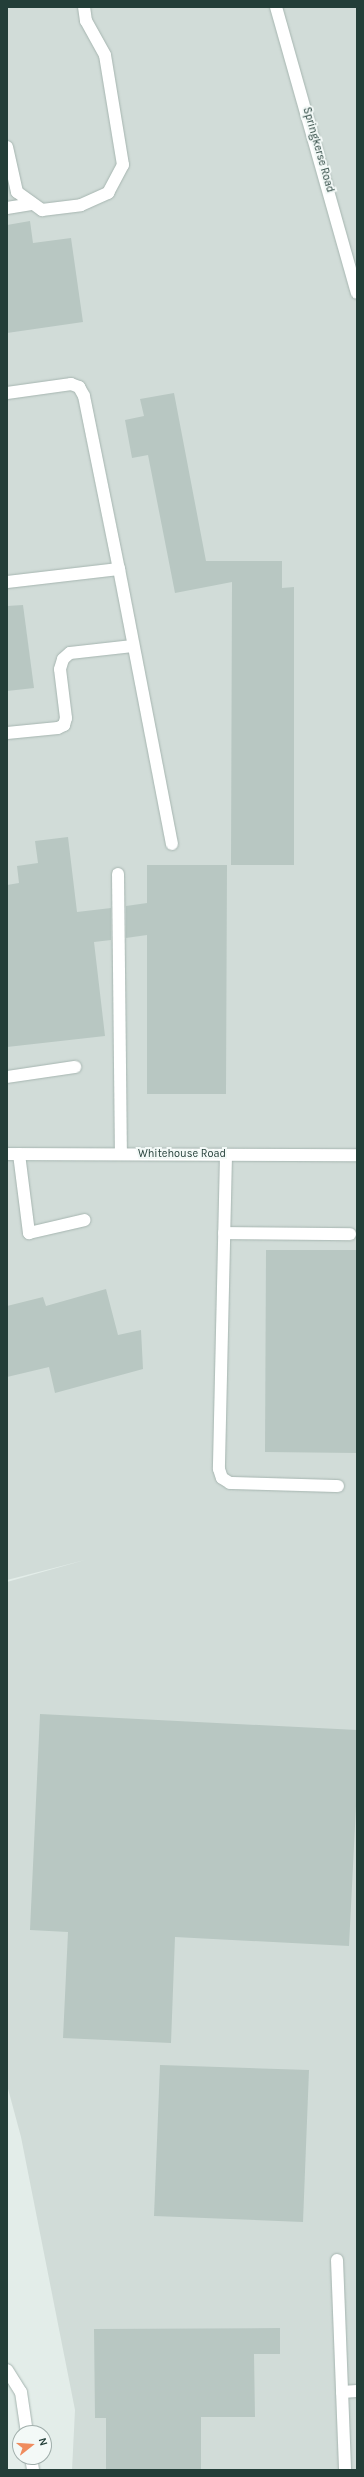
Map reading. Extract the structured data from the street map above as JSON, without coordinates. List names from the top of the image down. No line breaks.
{"streets":{"street":["Springkerse Road","Whitehouse Road"]},"north":"right"}
